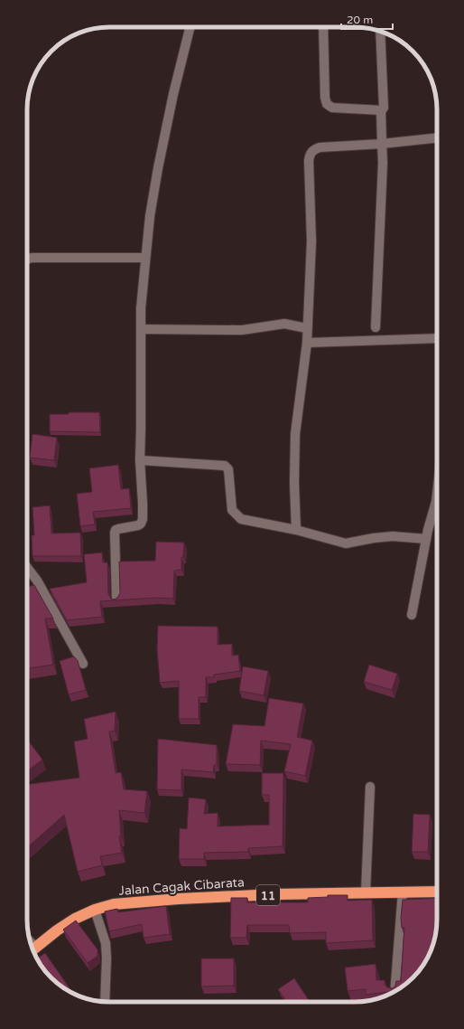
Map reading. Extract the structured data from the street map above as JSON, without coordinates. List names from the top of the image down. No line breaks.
{"streets":{"highway":["Jalan Cagak Cibarata","11"]},"crossings":[["Jalan Cagak Cibarata","11"]],"scale_bar":"20 m"}
